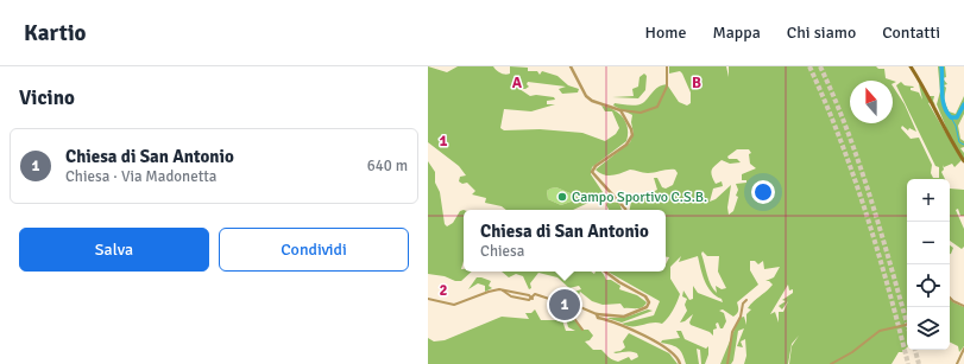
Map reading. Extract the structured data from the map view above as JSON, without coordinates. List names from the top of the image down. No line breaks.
{"places":["Campo Sportivo C.S.B."],"north":"top","page":{"header":"Kartio","nav":["Home","Mappa","Chi siamo","Contatti"],"heading":"Vicino","list":[{"mark":"1","name":"Chiesa di San Antonio","note":"Chiesa · Via Madonetta","value":"640 m"}],"map_buttons":["+","−"],"popup":["Chiesa di San Antonio","Chiesa"],"buttons":["Salva","Condividi"],"pins":"1"},"grid":{"columns":["A","B"],"rows":["1","2"]}}
